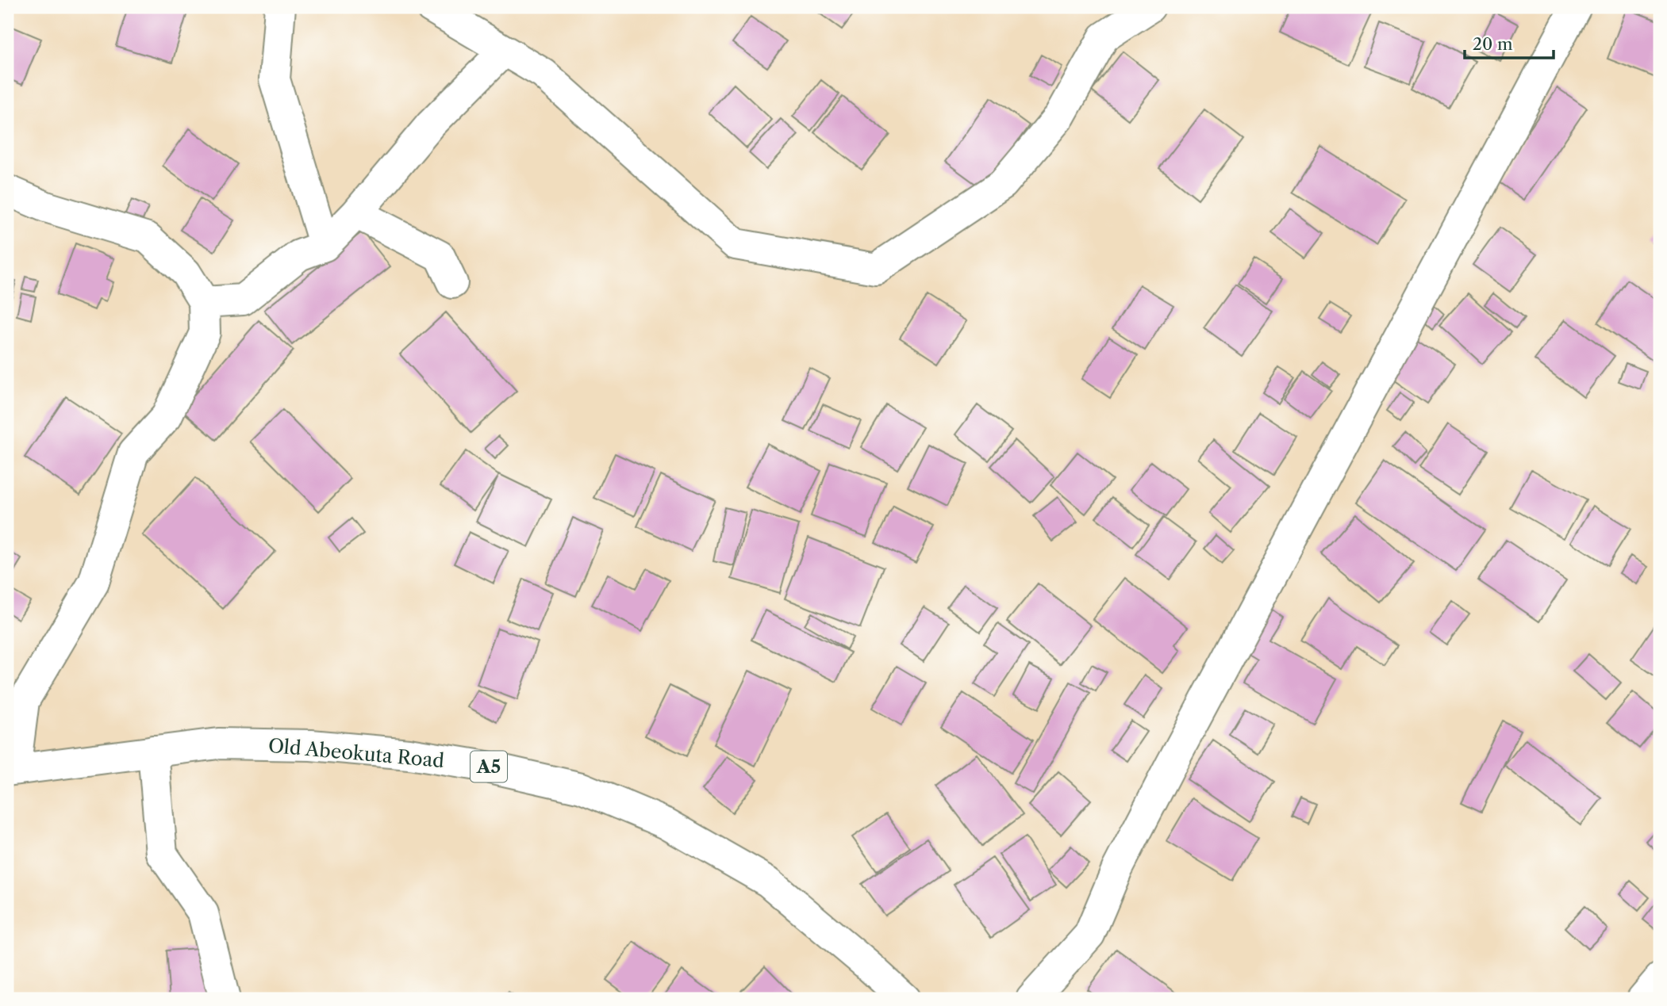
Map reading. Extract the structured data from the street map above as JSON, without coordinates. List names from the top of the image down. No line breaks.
{"streets":{"main road":["Old Abeokuta Road","A5"]},"scale_bar":"20 m"}
